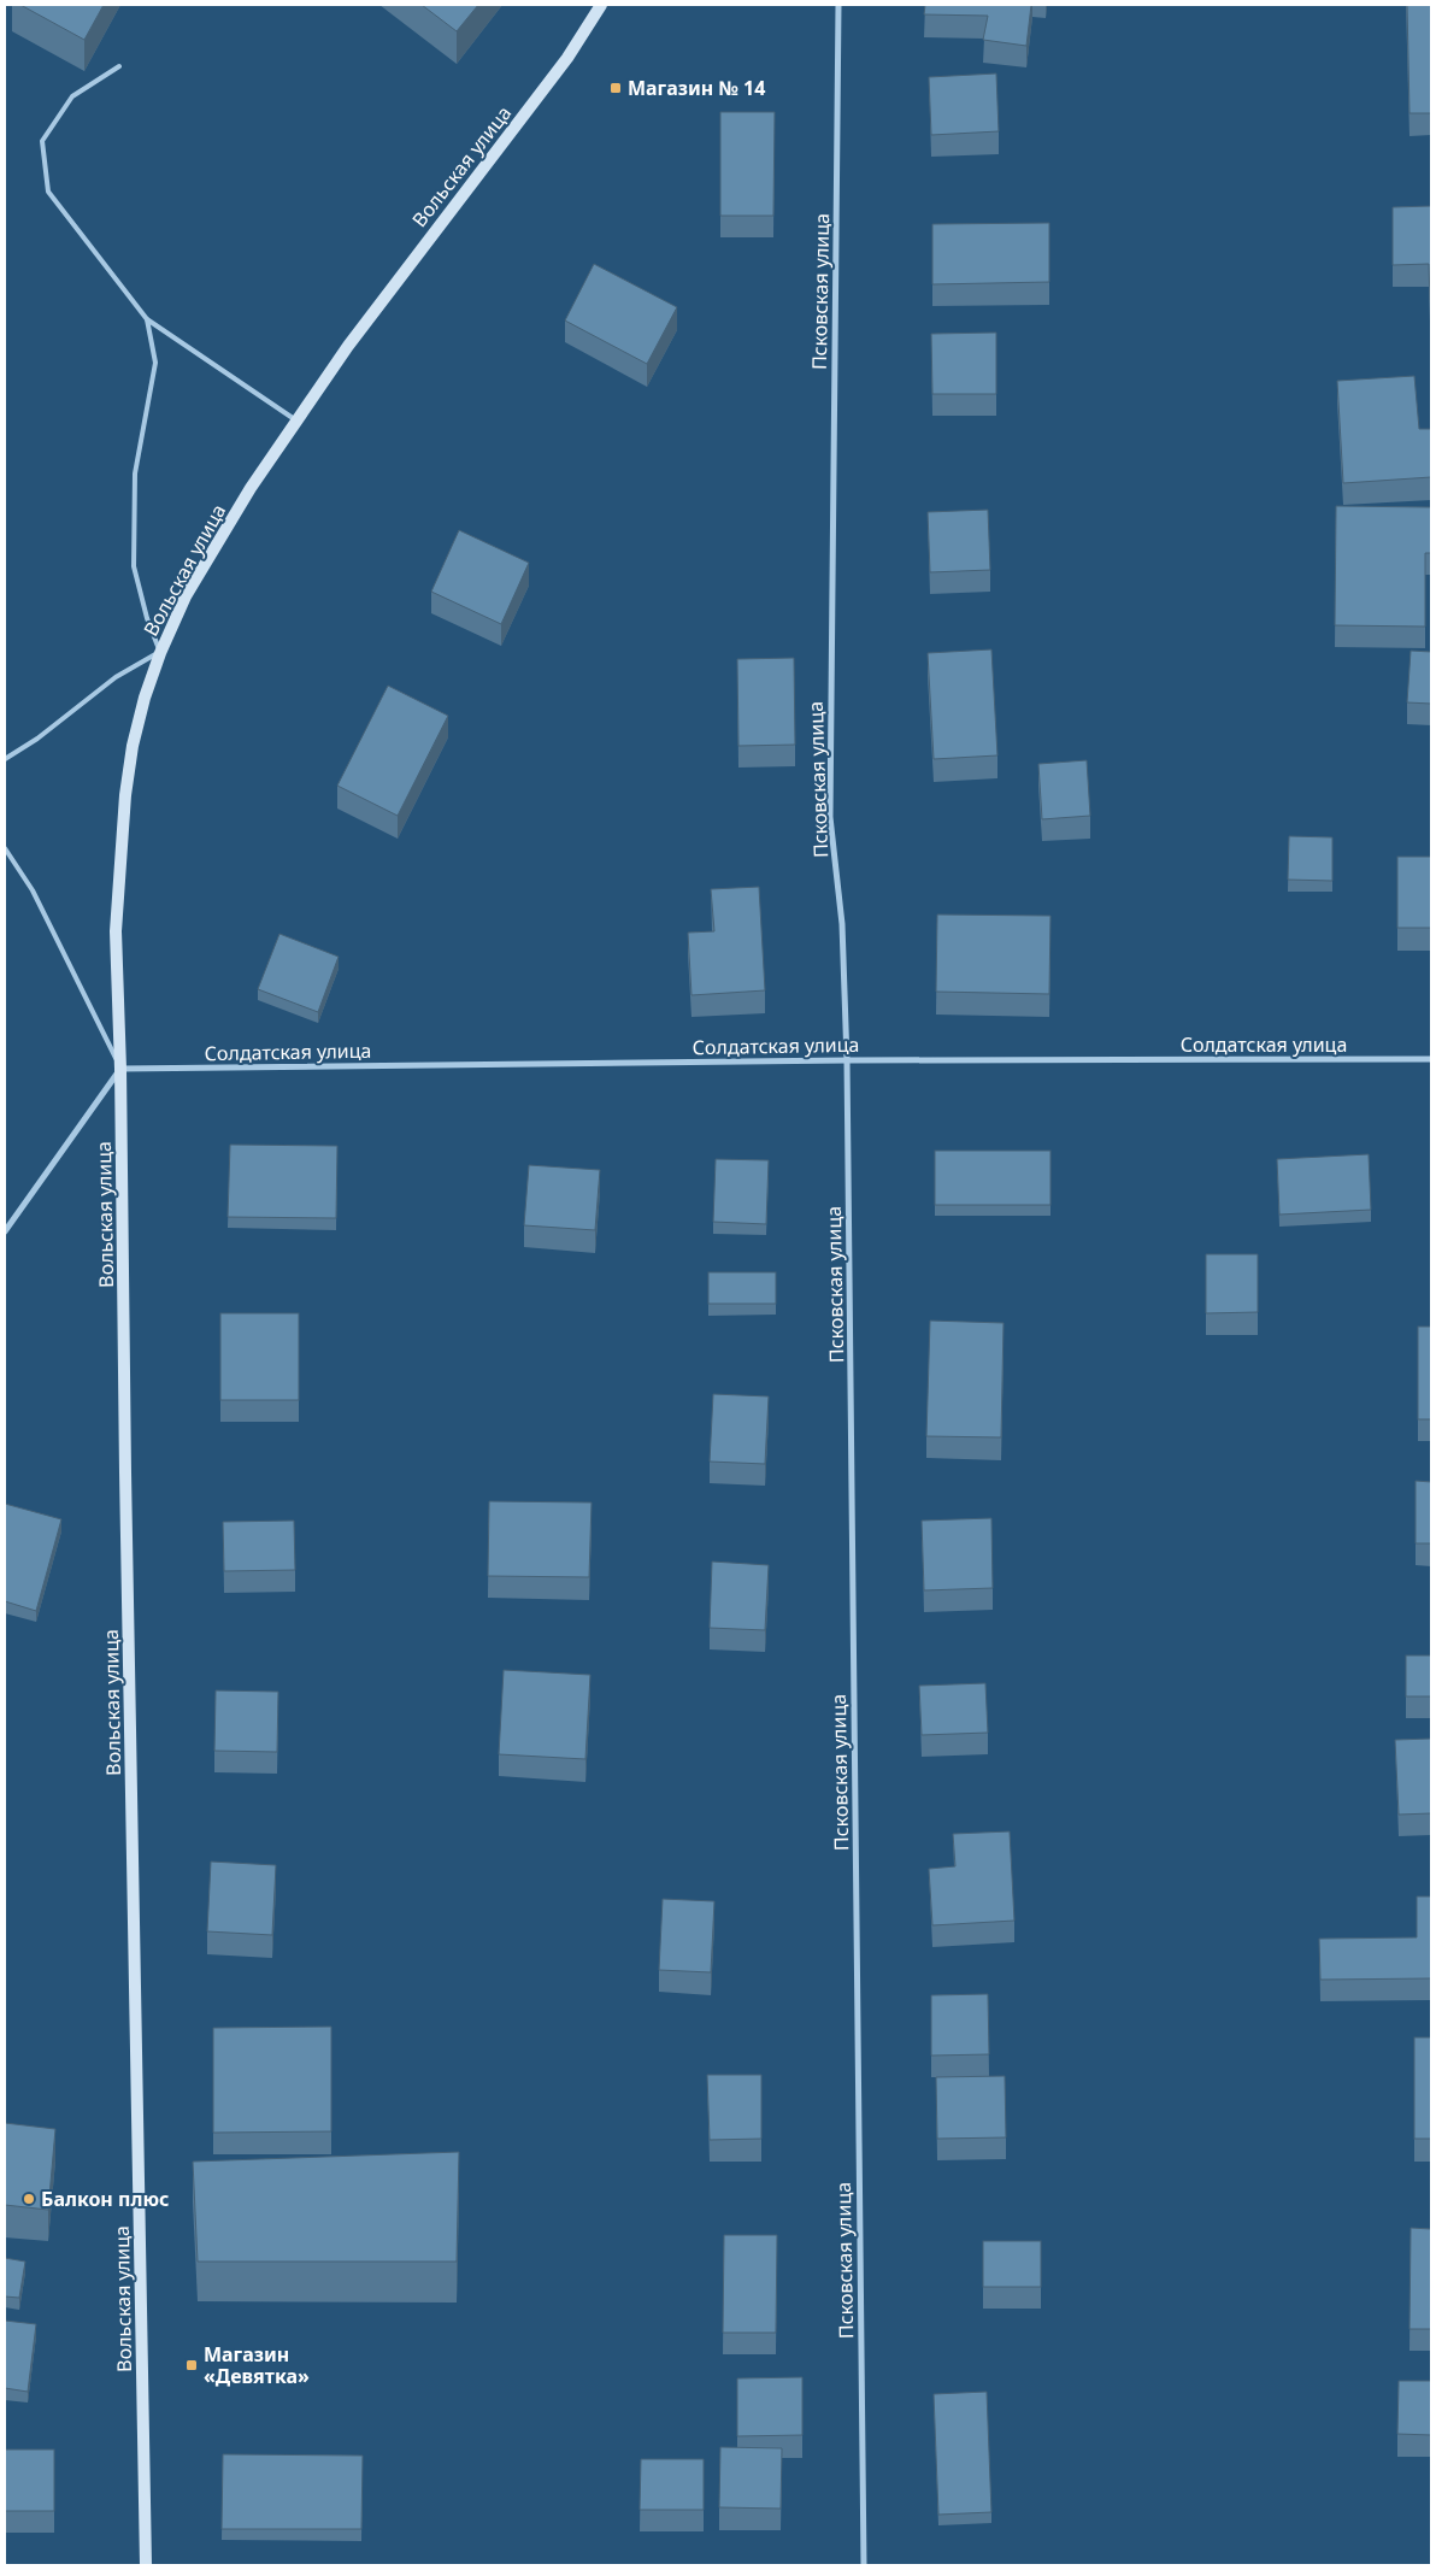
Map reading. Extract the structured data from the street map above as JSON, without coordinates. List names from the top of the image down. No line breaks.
{"streets":{"street":["Вольская улица","Псковская улица","Солдатская улица"]},"crossings":[["Вольская улица","Солдатская улица"],["Псковская улица","Солдатская улица"]],"places":{"transit":["Магазин № 14","Магазин «Девятка»"],"other":["Балкон плюс"]}}
